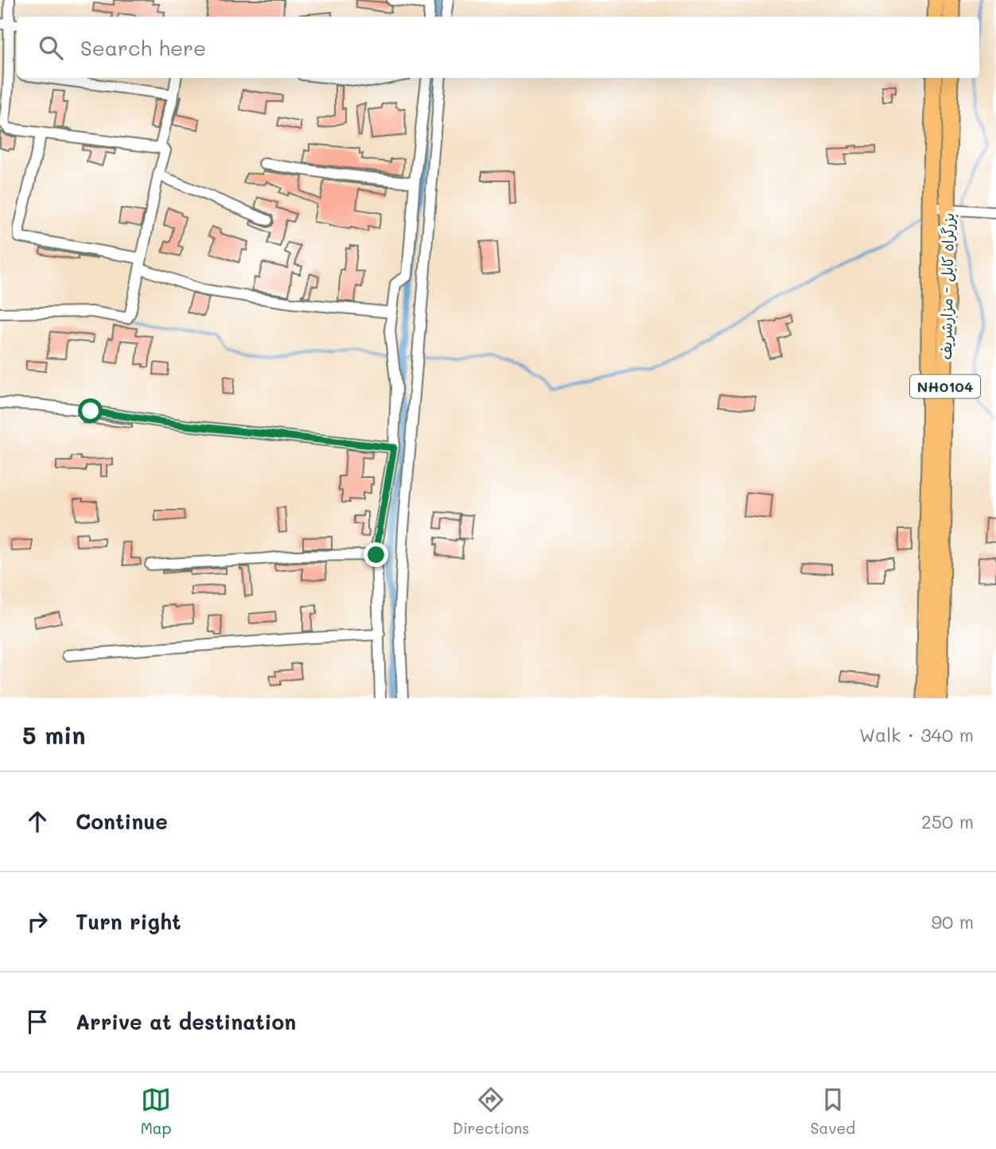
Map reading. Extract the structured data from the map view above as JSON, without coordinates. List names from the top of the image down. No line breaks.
{"streets":{"highway":["بزرگراه کابل - مزارشریف","NH0104"]},"page":{"search":"Search here","heading":["5 min","Walk · 340 m"],"list":[["Continue","250 m"],["Turn right","90 m"],"Arrive at destination"],"nav":["Map","Directions","Saved"]}}
